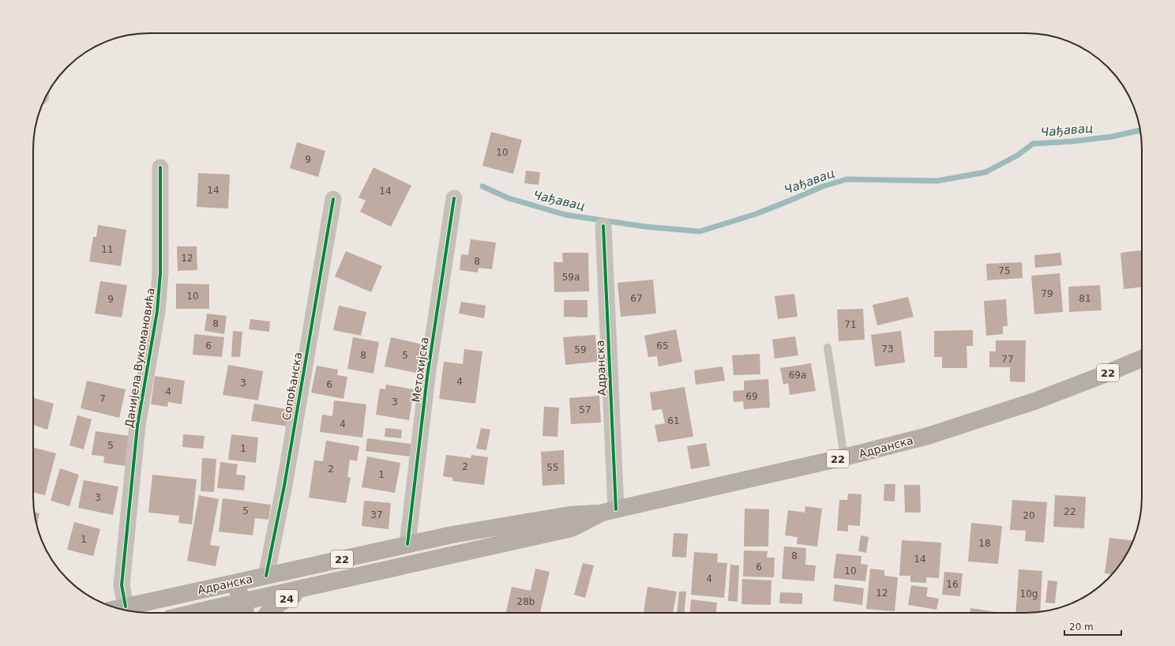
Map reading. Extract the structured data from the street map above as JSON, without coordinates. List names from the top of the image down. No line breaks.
{"streets":{"main road":["Адранска","22","24"],"street":["Данијела Вукомановића","Метохијска","Сопоћанска"]},"crossings":[["Данијела Вукомановића","Адранска"],["Адранска","Метохијска"],["Адранска","Сопоћанска"],["Адранска","24"]],"water":["Чађавац"],"house_numbers":["10","9","14","14","11","12","8","75","59a","79","10","67","81","9","8","71","6","65","73","59","8","5","77","69a","4","3","6","4","69","7","3","57","61","4","5","1","2","55","2","1","3","5","22","37","20","1","18","8","14","6","10","4","16","12","10g","28b"],"scale_bar":"20 m"}
